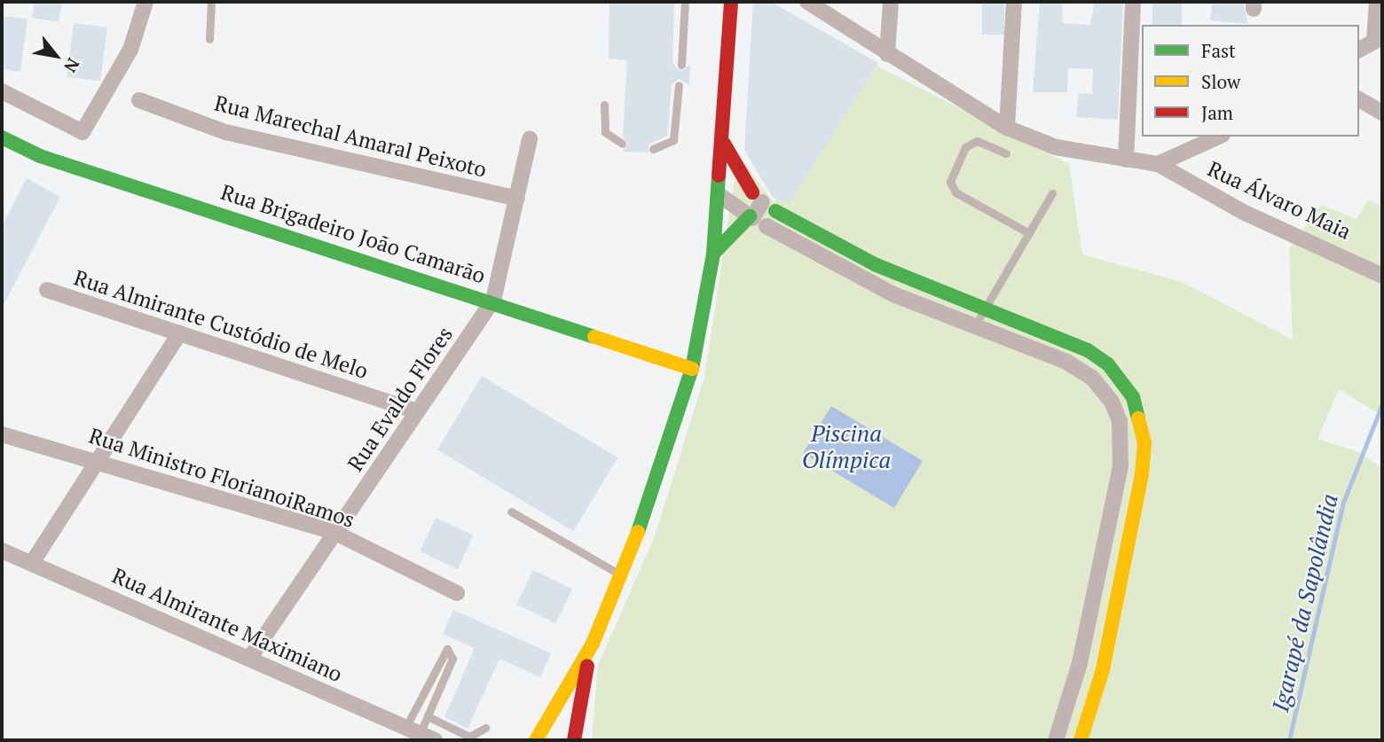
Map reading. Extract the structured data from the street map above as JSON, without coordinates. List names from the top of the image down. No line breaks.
{"streets":{"street":["Rua Marechal Amaral Peixoto","Rua Álvaro Maia","Rua Brigadeiro João Camarão","Rua Almirante Custódio de Melo","Rua Evaldo Flores","Rua Ministro FlorianoiRamos","Rua Almirante Maximiano"]},"crossings":[["Rua Marechal Amaral Peixoto","Rua Evaldo Flores"],["Rua Brigadeiro João Camarão","Rua Evaldo Flores"],["Rua Almirante Custódio de Melo","Rua Evaldo Flores"],["Rua Evaldo Flores","Rua Ministro FlorianoiRamos"],["Rua Evaldo Flores","Rua Almirante Maximiano"]],"water":["Piscina Olímpica","Igarapé da Sapolândia"],"legend":["Fast","Slow","Jam"],"north":"bottom right"}
